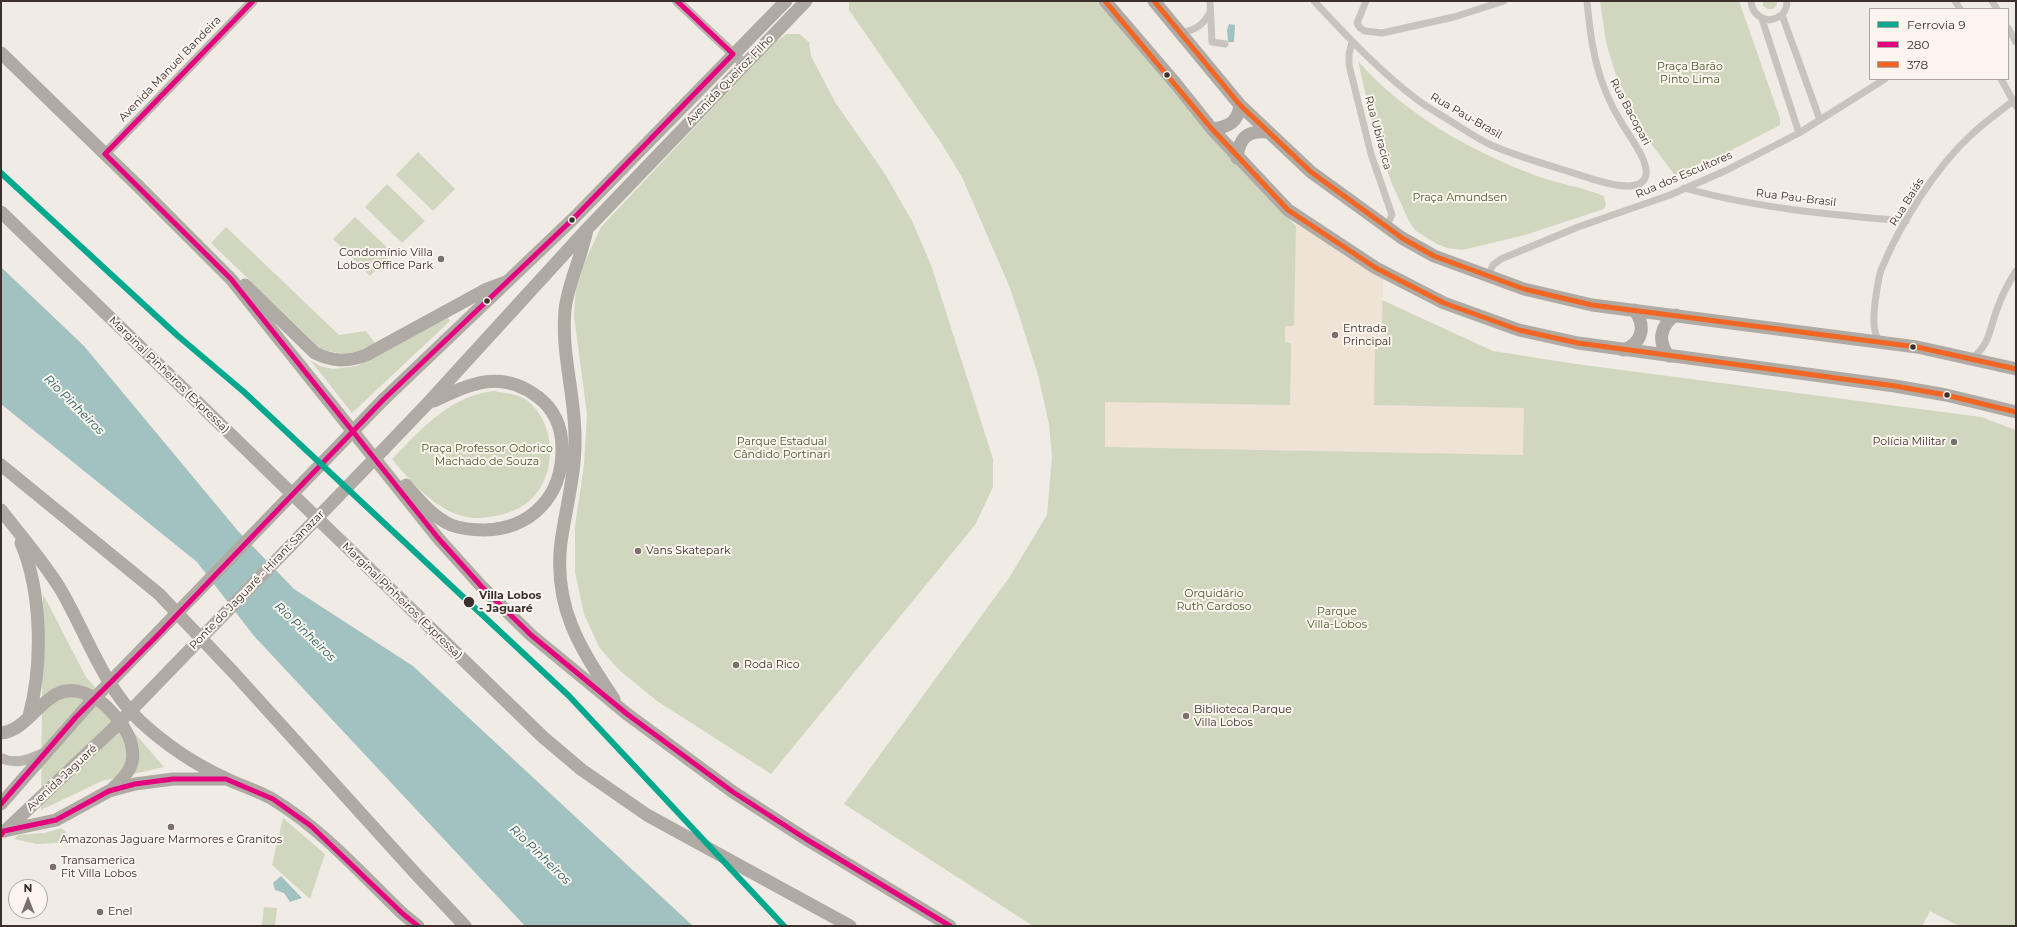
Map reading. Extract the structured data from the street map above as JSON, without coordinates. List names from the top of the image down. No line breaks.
{"streets":{"highway":["Avenida Queiroz Filho","Marginal Pinheiros (Expressa)","Ponte do Jaguaré - Hirant Sanazar","Avenida Jaguaré"],"street":["Avenida Manuel Bandeira","Rua Bacopari","Rua Pau-Brasil","Rua Ubiracica","Rua dos Escultores","Rua Baiás"]},"crossings":[["Avenida Queiroz Filho","Ponte do Jaguaré - Hirant Sanazar"],["Rua Bacopari","Rua Pau-Brasil"],["Rua Pau-Brasil","Rua Ubiracica"],["Rua Pau-Brasil","Rua dos Escultores"],["Rua Pau-Brasil","Rua Baiás"],["Ponte do Jaguaré - Hirant Sanazar","Avenida Jaguaré"]],"water":["Rio Pinheiros"],"parks":["Praça Barão Pinto Lima","Praça Amundsen","Parque Estadual Cândido Portinari","Praça Professor Odorico Machado de Souza","Orquidário Ruth Cardoso","Parque Villa-Lobos"],"places":["Condomínio Villa Lobos Office Park","Entrada Principal","Polícia Militar","Vans Skatepark","Villa Lobos - Jaguaré","Roda Rico","Biblioteca Parque Villa Lobos","Amazonas Jaguare Marmores e Granitos","Transamerica Fit Villa Lobos","Enel"],"lines":["transit line 280","transit line 378","rail line 9"],"legend":["Ferrovia 9","280","378"],"north":"top"}
